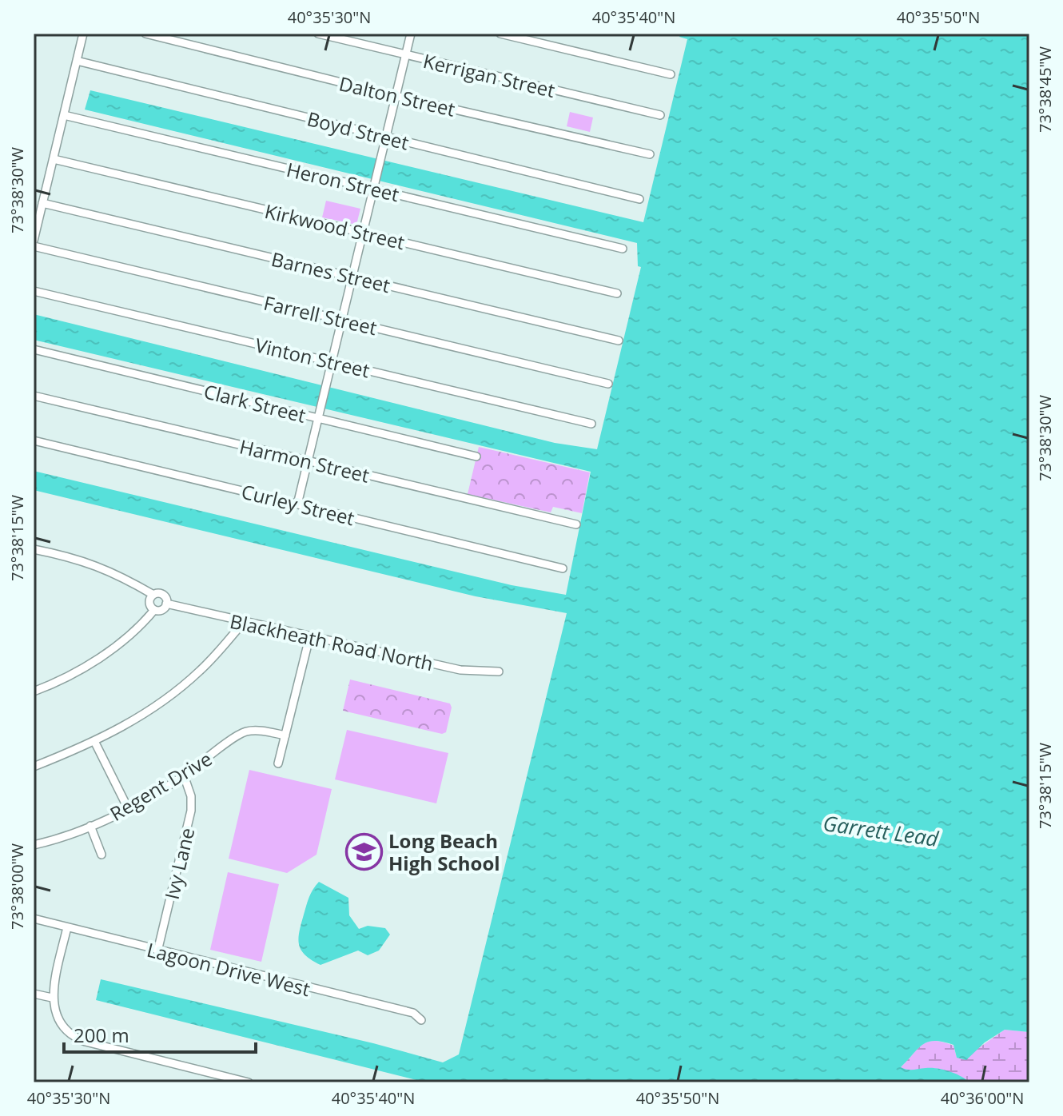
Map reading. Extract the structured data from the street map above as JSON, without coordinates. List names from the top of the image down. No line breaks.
{"streets":{"street":["Kerrigan Street","Dalton Street","Boyd Street","Heron Street","Kirkwood Street","Barnes Street","Farrell Street","Vinton Street","Clark Street","Harmon Street","Curley Street","Blackheath Road North","Regent Drive","Ivy Lane","Lagoon Drive West"]},"crossings":[["Regent Drive","Ivy Lane"],["Ivy Lane","Lagoon Drive West"]],"water":["Garrett Lead"],"places":{"school or university":["Long Beach High School"]},"scale_bar":"200 m","coordinates":["40°35'30\"N","40°35'40\"N","40°35'50\"N","73°38'45\"W","73°38'30\"W","73°38'15\"W","73°38'00\"W","40°36'00\"N"]}
